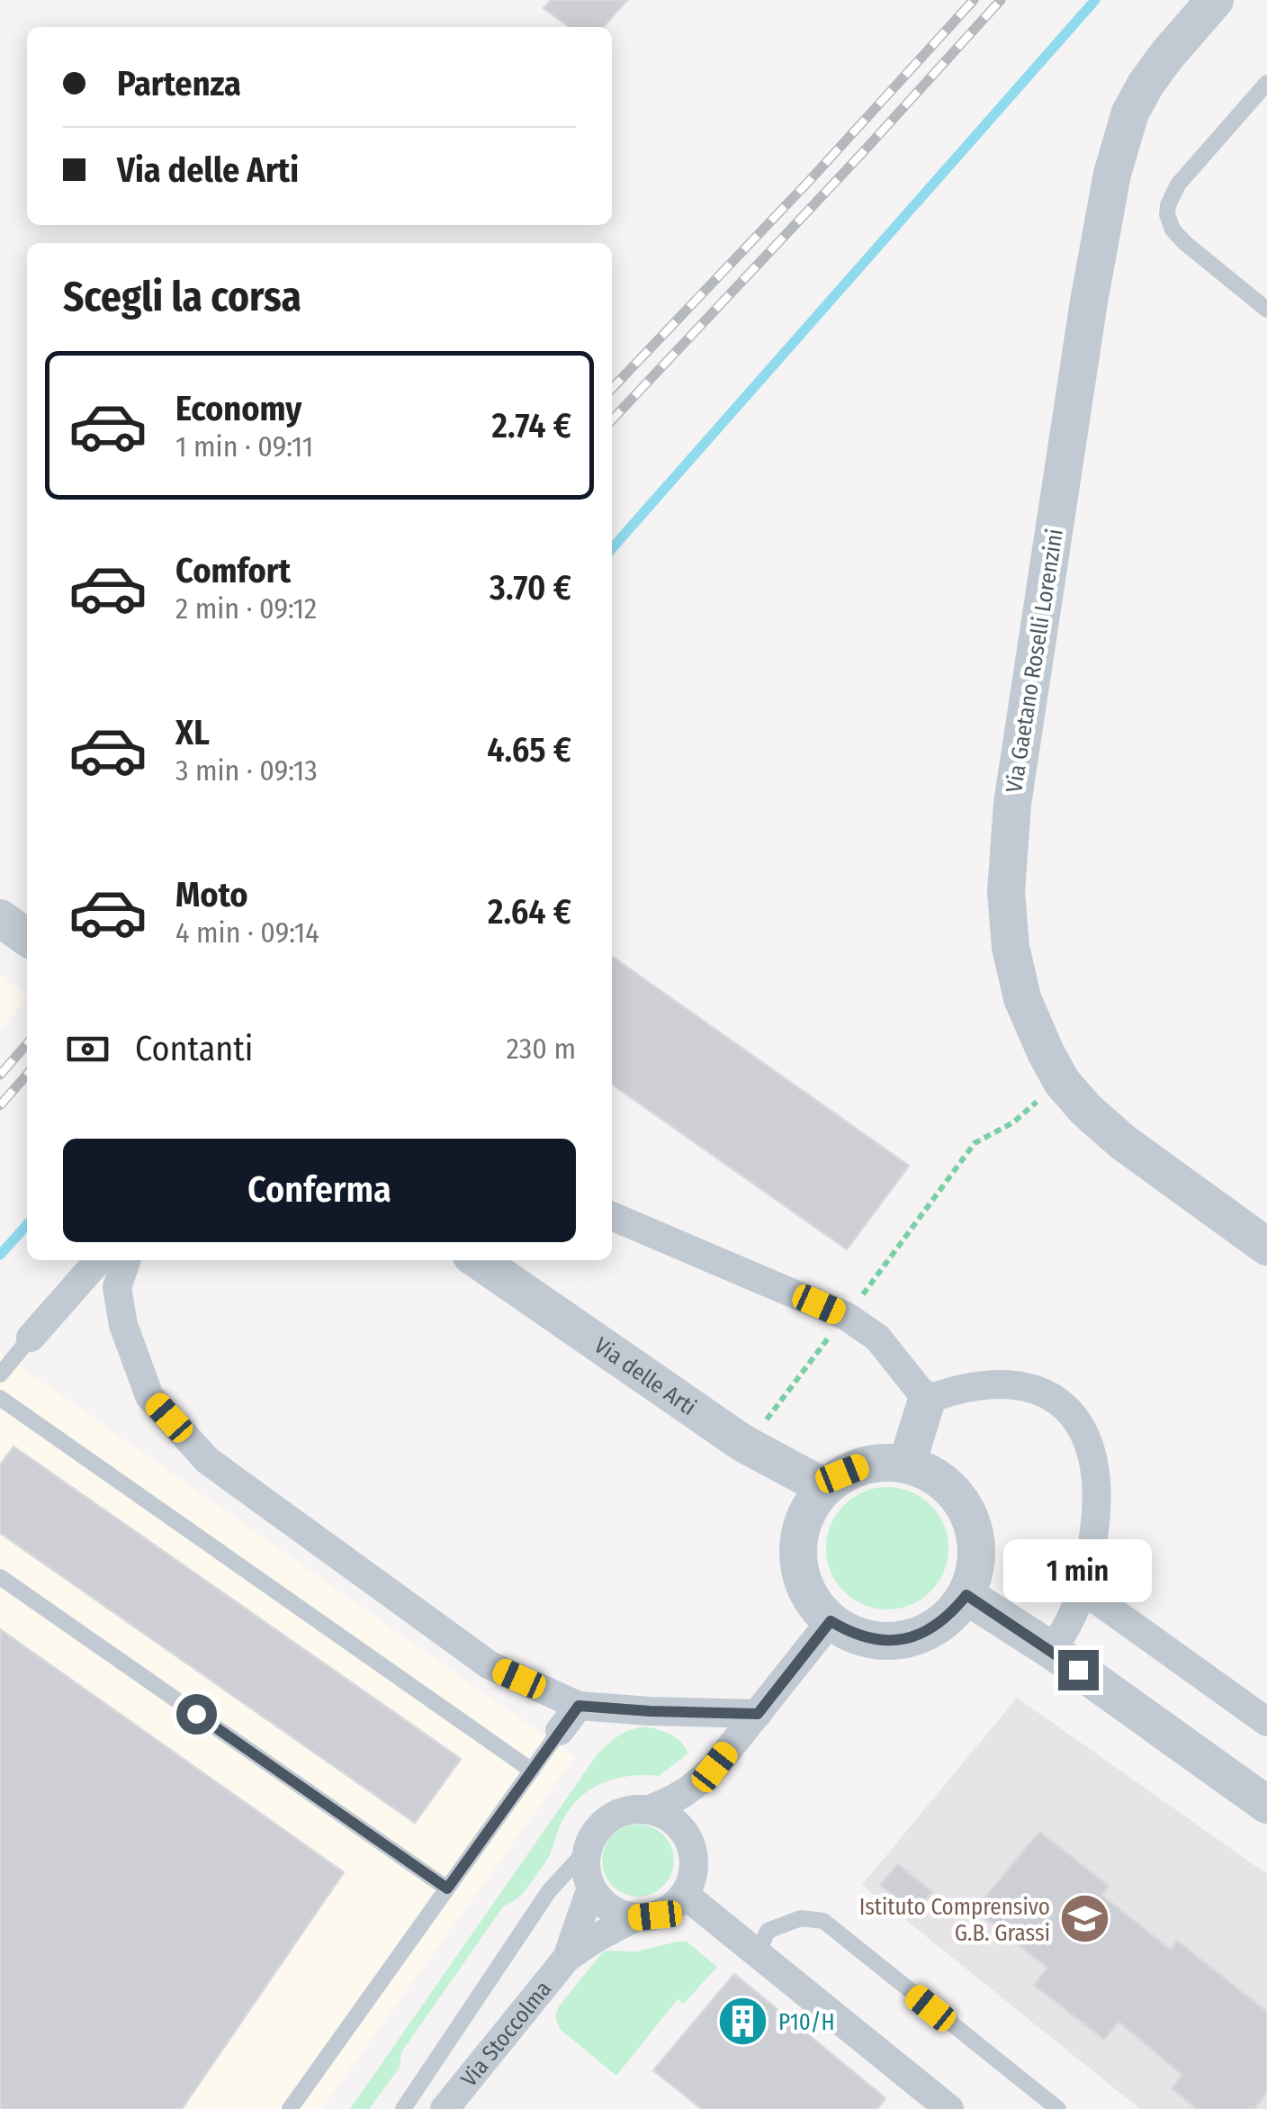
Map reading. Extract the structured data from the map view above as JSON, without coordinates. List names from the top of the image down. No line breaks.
{"streets":{"street":["Via Gaetano Roselli Lorenzini","Via delle Arti","Via Stoccolma"]},"places":{"school or university":["Istituto Comprensivo G.B. Grassi"],"building":["P10/H"]},"page":{"banner":["Partenza","Via delle Arti"],"heading":"Scegli la corsa","list":[{"name":"Economy","note":"1 min · 09:11","value":"2.74 €"},{"name":"Comfort","note":"2 min · 09:12","value":"3.70 €"},{"name":"XL","note":"3 min · 09:13","value":"4.65 €"},{"name":"Moto","note":"4 min · 09:14","value":"2.64 €"}],"pay":["Contanti","230 m"],"buttons":"Conferma","bubble":"1 min"}}
